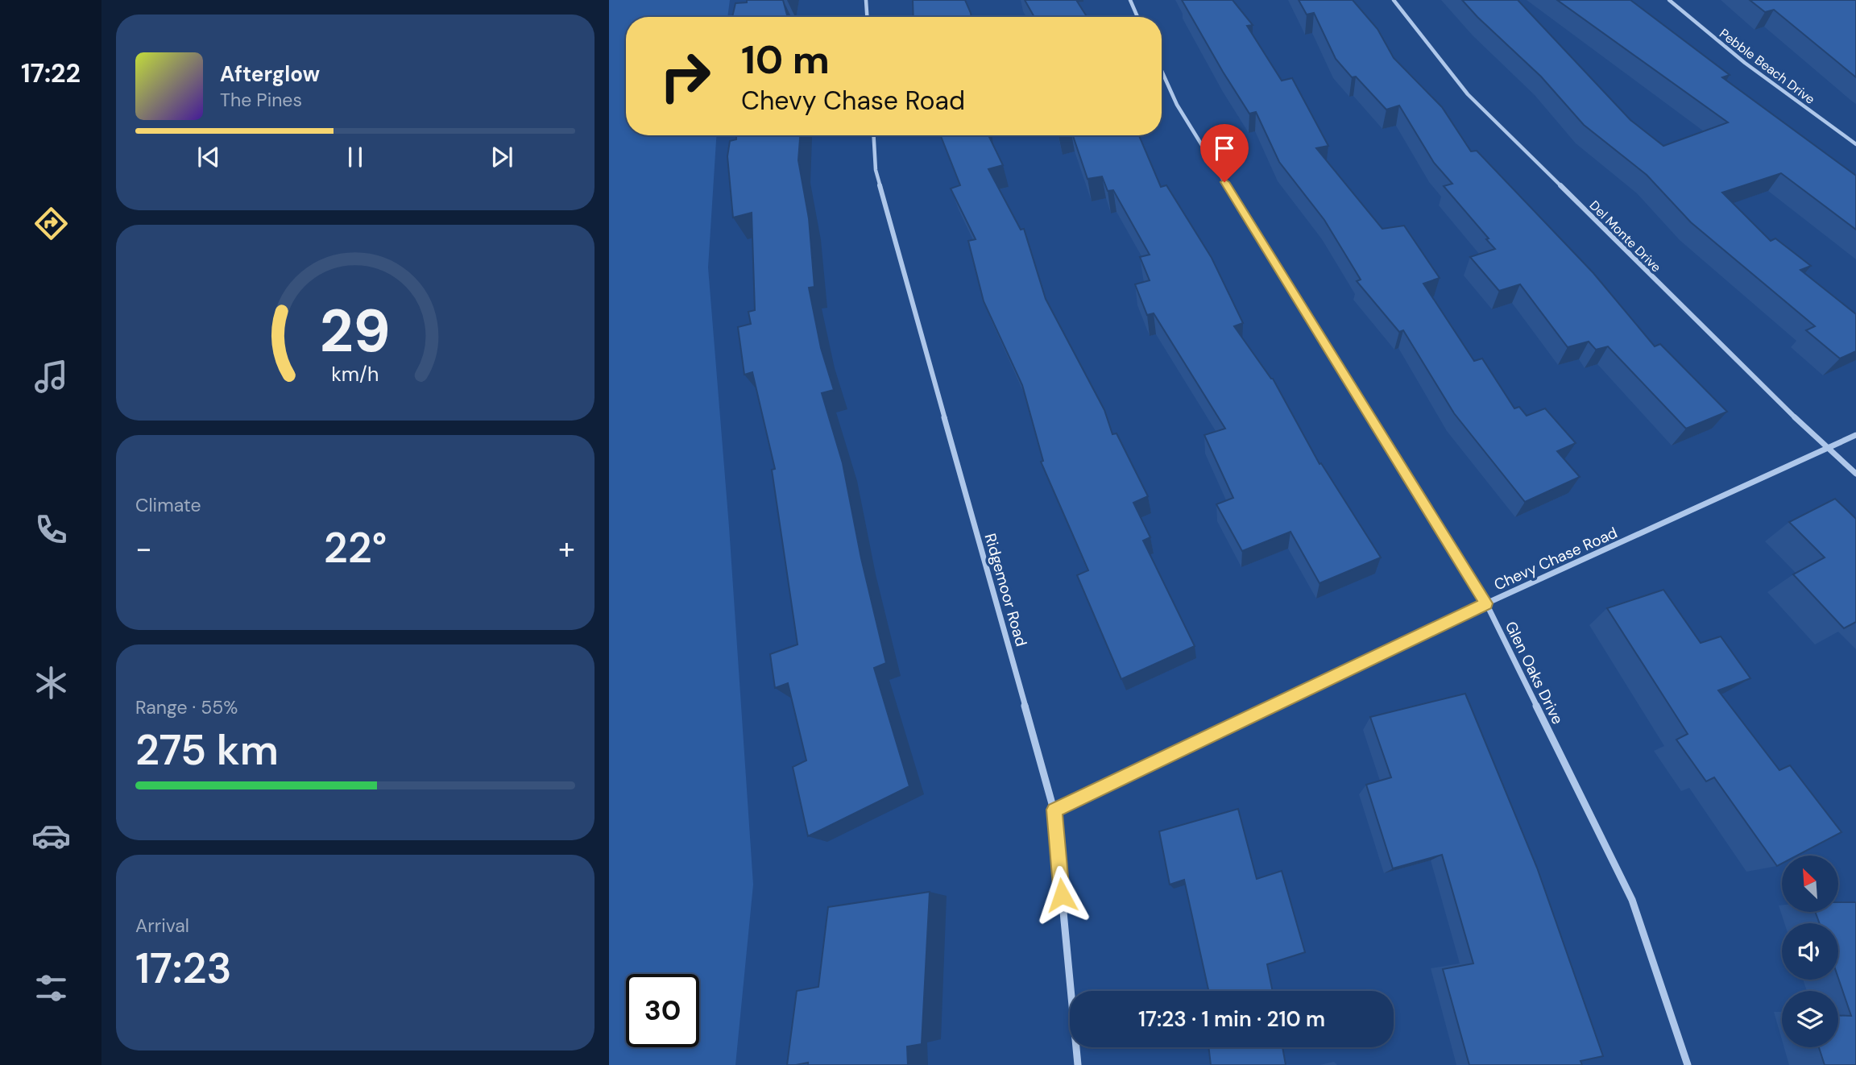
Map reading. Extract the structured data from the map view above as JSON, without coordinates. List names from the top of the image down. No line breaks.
{"streets":{"street":["Pebble Beach Drive","Del Monte Drive","Chevy Chase Road","Ridgemoor Road","Glen Oaks Drive"]},"crossings":[["Del Monte Drive","Chevy Chase Road"],["Chevy Chase Road","Ridgemoor Road"],["Chevy Chase Road","Glen Oaks Drive"]],"north":"top left","page":{"tabs":"17:22","turn":["10 m","Chevy Chase Road"],"song":["Afterglow","The Pines"],"tile":["Climate",["Range · 55%","275 km"],["Arrival","17:23"]],"heat":["−","22°","+"],"limit":"30","trip":"17:23 · 1 min · 210 m","gauge":["29","km/h"]}}
